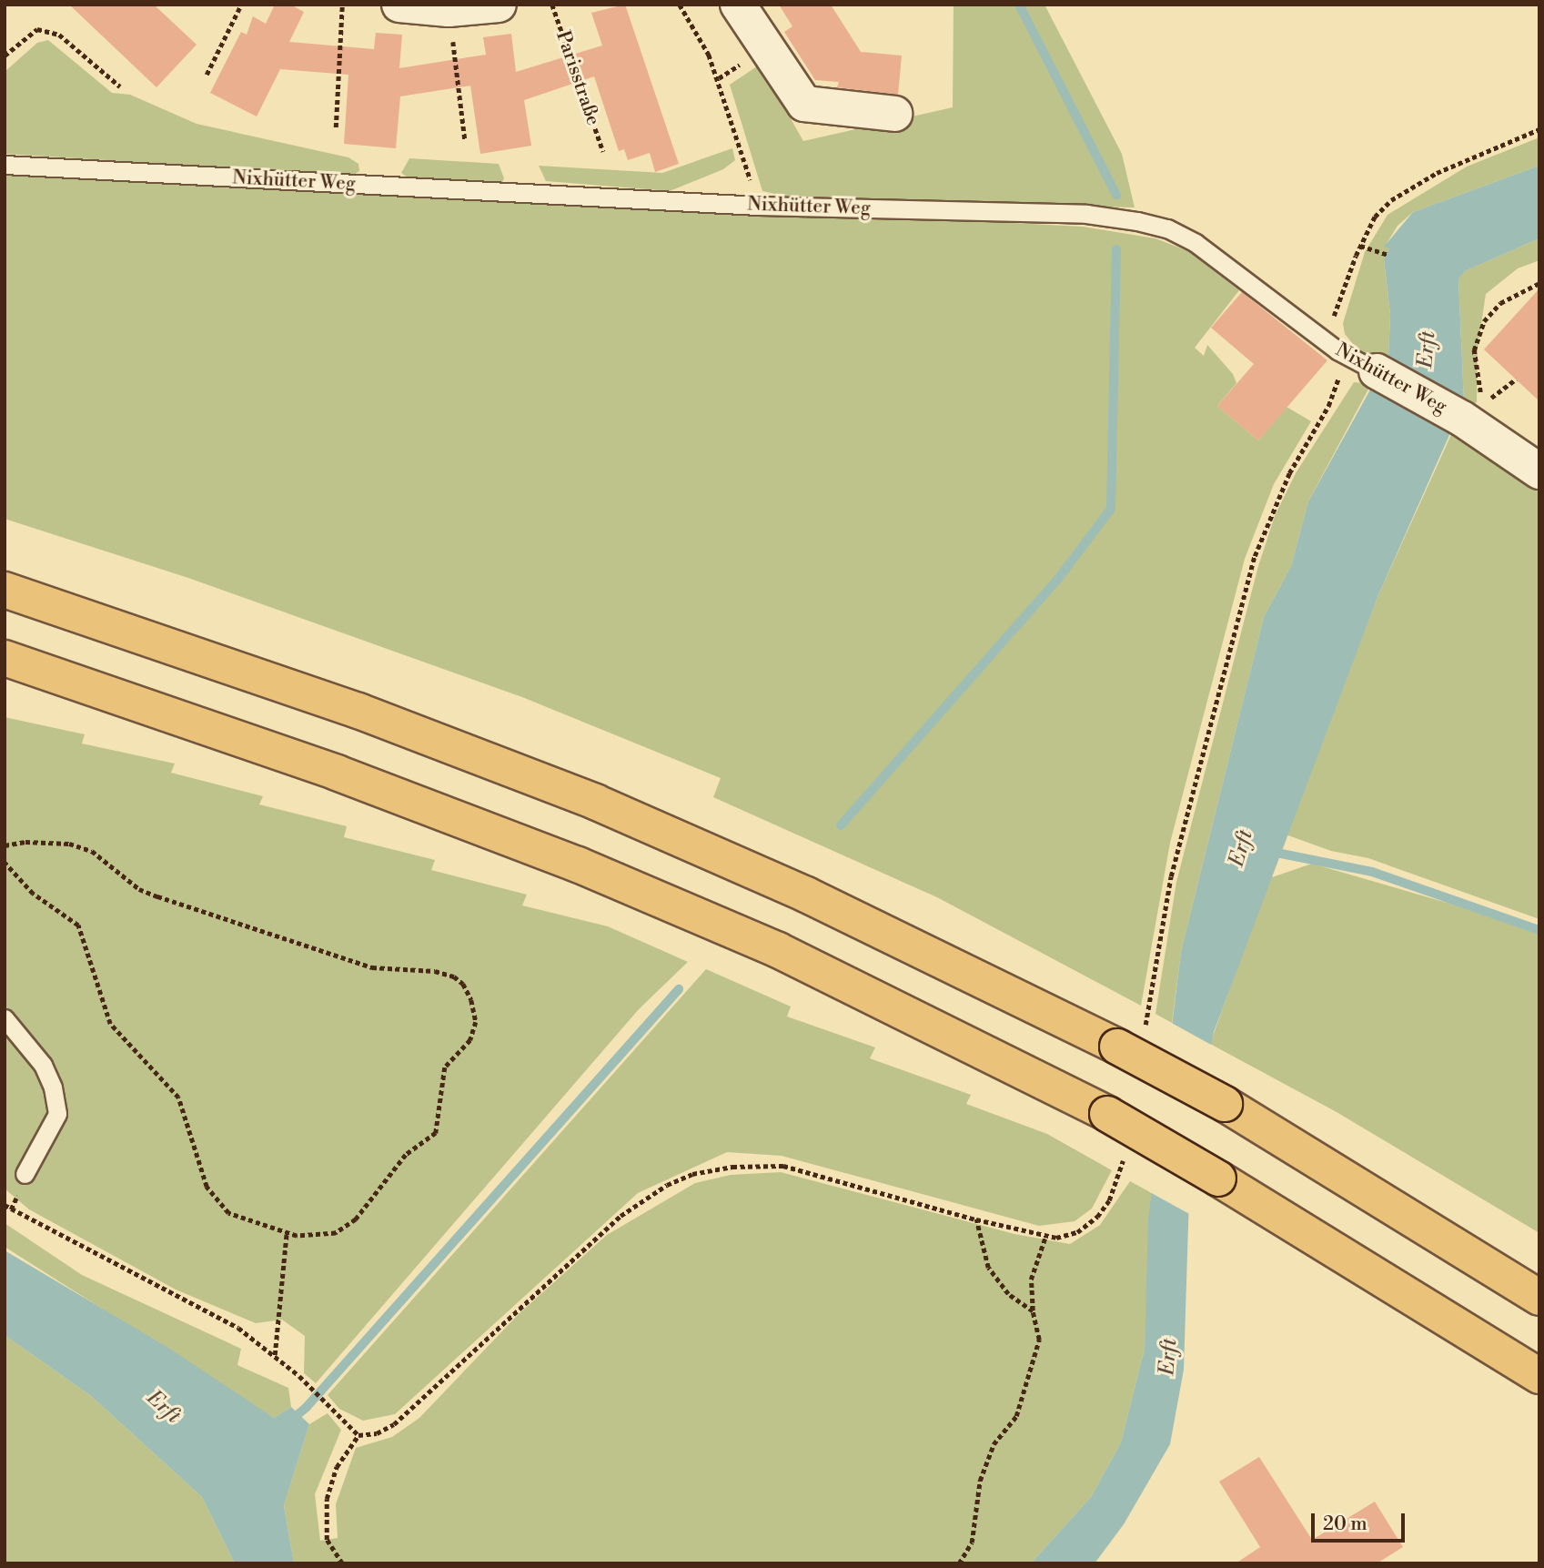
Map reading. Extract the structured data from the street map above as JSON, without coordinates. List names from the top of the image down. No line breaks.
{"streets":{"street":["Nixhütter Weg"],"path":["Parisstraße"]},"water":["Erft"],"scale_bar":"20 m"}
